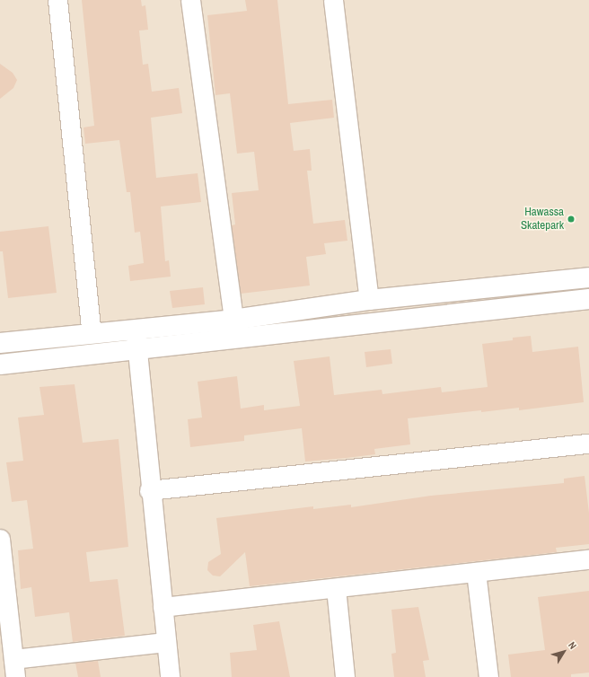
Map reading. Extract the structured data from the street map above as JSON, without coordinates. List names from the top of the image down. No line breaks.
{"places":["Hawassa Skatepark"],"north":"top right"}
